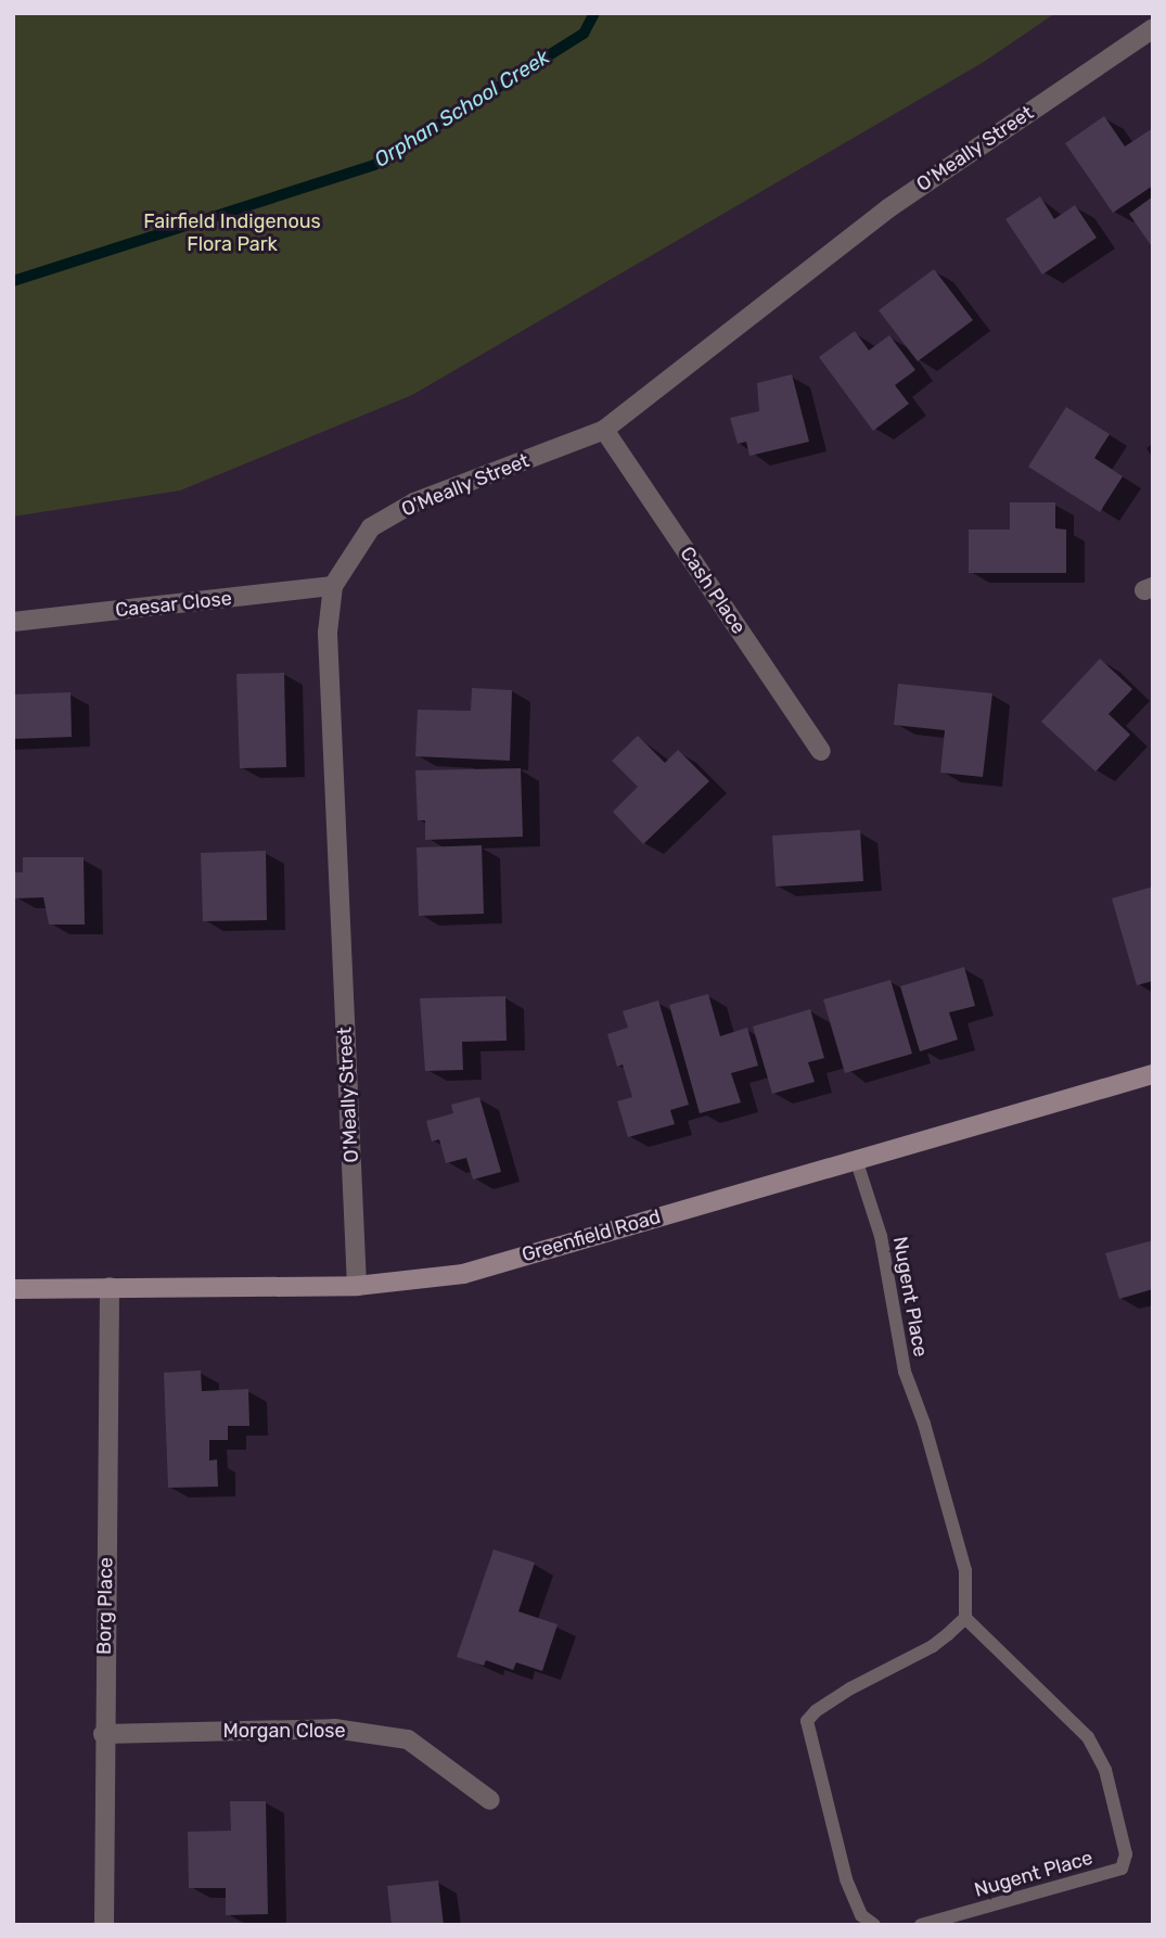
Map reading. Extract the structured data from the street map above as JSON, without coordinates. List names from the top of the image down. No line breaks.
{"streets":{"street":["O'Meally Street","Cash Place","Caesar Close","Greenfield Road","Borg Place","Morgan Close"],"lane":["Nugent Place"]},"crossings":[["O'Meally Street","Cash Place"],["O'Meally Street","Caesar Close"],["O'Meally Street","Greenfield Road"],["Greenfield Road","Nugent Place"],["Greenfield Road","Borg Place"],["Borg Place","Morgan Close"]],"water":["Orphan School Creek"],"parks":["Fairfield Indigenous Flora Park"]}
